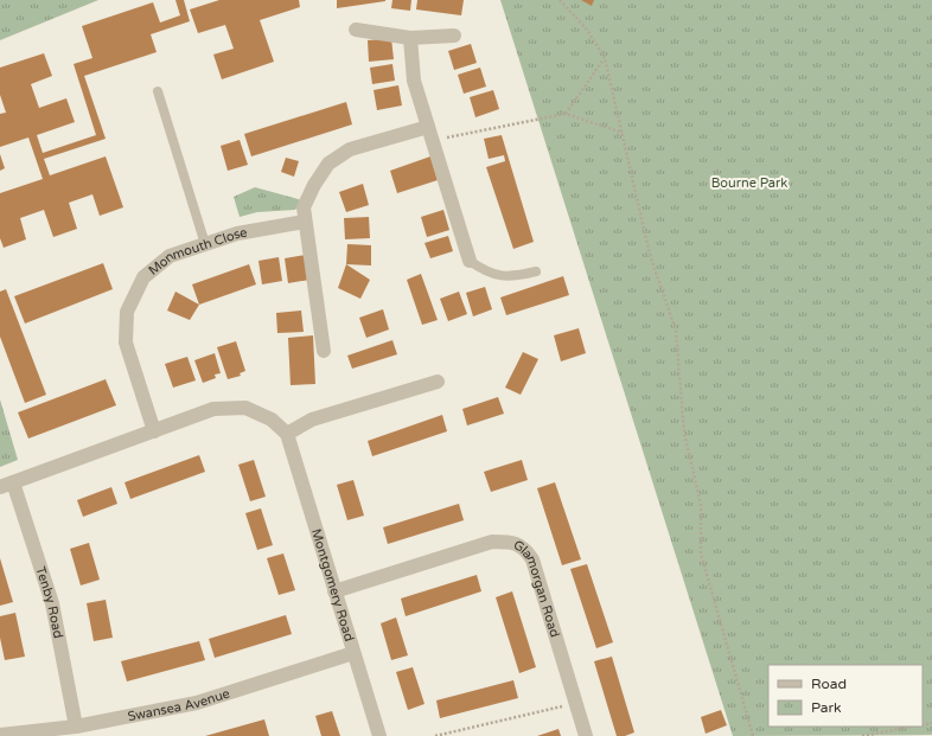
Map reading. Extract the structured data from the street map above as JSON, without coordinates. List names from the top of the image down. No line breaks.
{"streets":{"street":["Monmouth Close","Montgomery Road","Glamorgan Road","Tenby Road","Swansea Avenue"]},"crossings":[["Montgomery Road","Glamorgan Road"],["Montgomery Road","Swansea Avenue"],["Tenby Road","Swansea Avenue"]],"parks":["Bourne Park"],"legend":["Road","Park"]}
